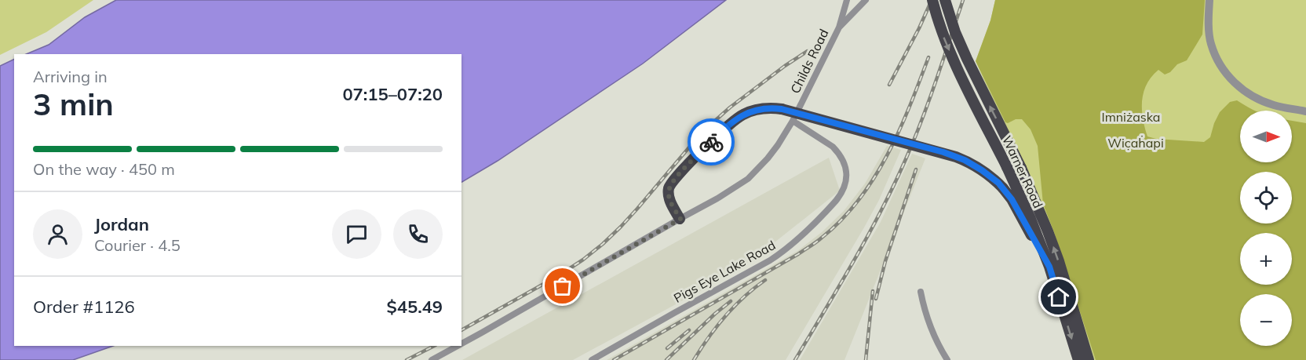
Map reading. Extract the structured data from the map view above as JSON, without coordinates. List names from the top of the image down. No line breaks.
{"streets":{"highway":["Warner Road"],"street":["Childs Road","Pigs Eye Lake Road"]},"crossings":[["Childs Road","Pigs Eye Lake Road"]],"parks":["Imniżaska","Wic̣aḣapi"],"north":"right","page":{"heading":["3 min","Arriving in","07:15–07:20"],"panel":["Jordan","Courier · 4.5","Order #1126","$45.49"],"map_buttons":["+","−"],"bar":"On the way · 450 m"}}
